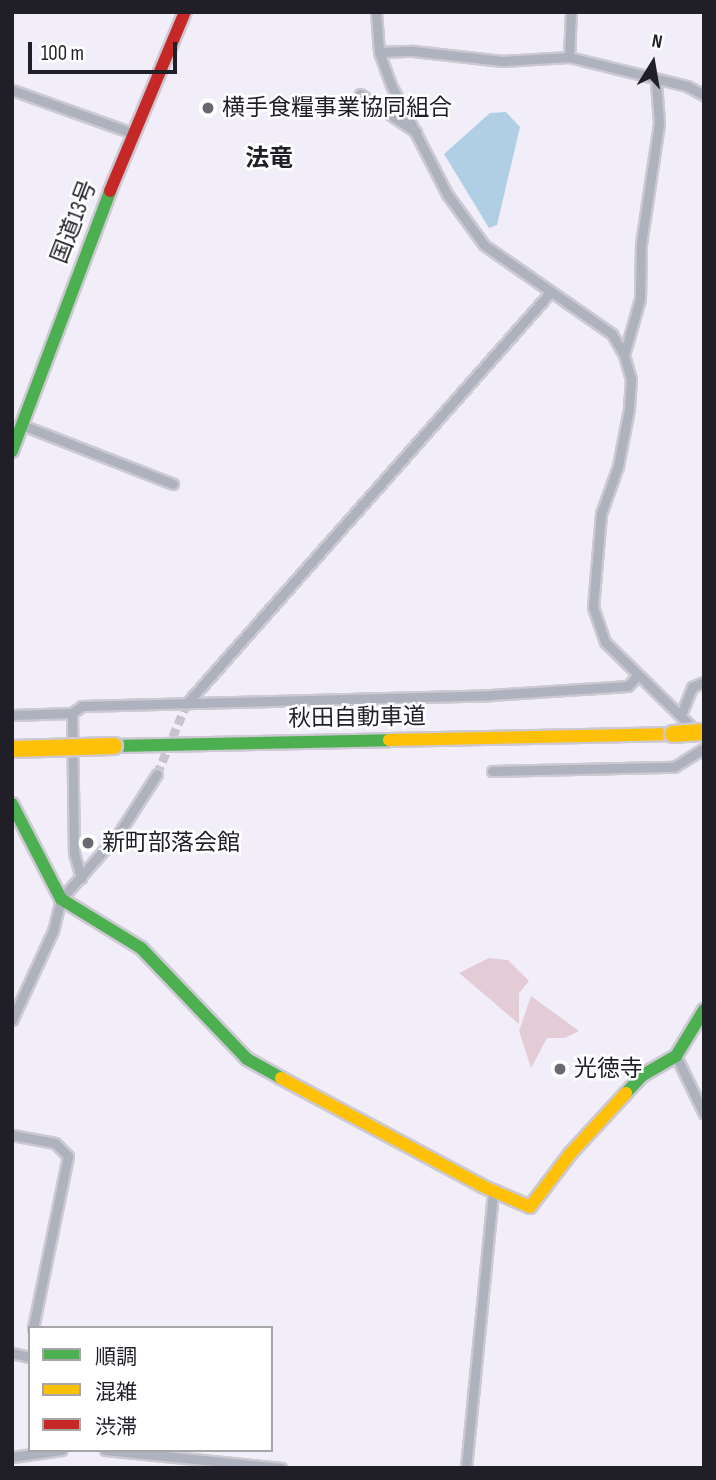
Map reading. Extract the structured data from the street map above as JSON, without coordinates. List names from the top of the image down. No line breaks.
{"streets":{"main road":["国道13号","秋田自動車道"]},"districts":["法竜"],"places":["横手食糧事業協同組合","新町部落会館","光徳寺"],"legend":["順調","混雑","渋滞"],"scale_bar":"100 m","north":"top"}
